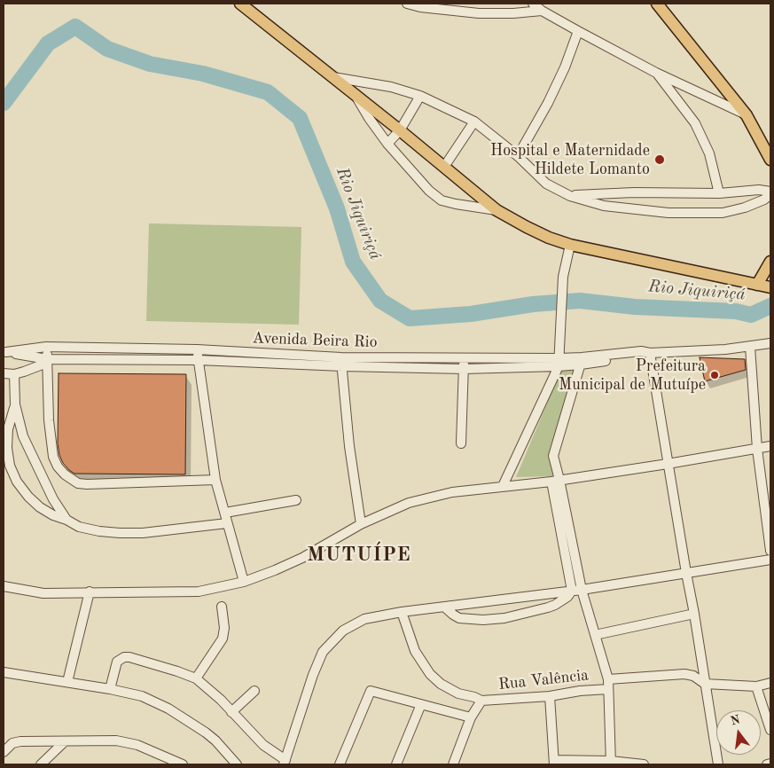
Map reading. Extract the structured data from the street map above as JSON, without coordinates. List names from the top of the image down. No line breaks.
{"streets":{"street":["Avenida Beira Rio","Rua Valência"]},"districts":["MUTUÍPE"],"water":["Rio Jiquiriçá"],"places":["Hospital e Maternidade Hildete Lomanto","Prefeitura Municipal de Mutuípe"],"north":"top"}
